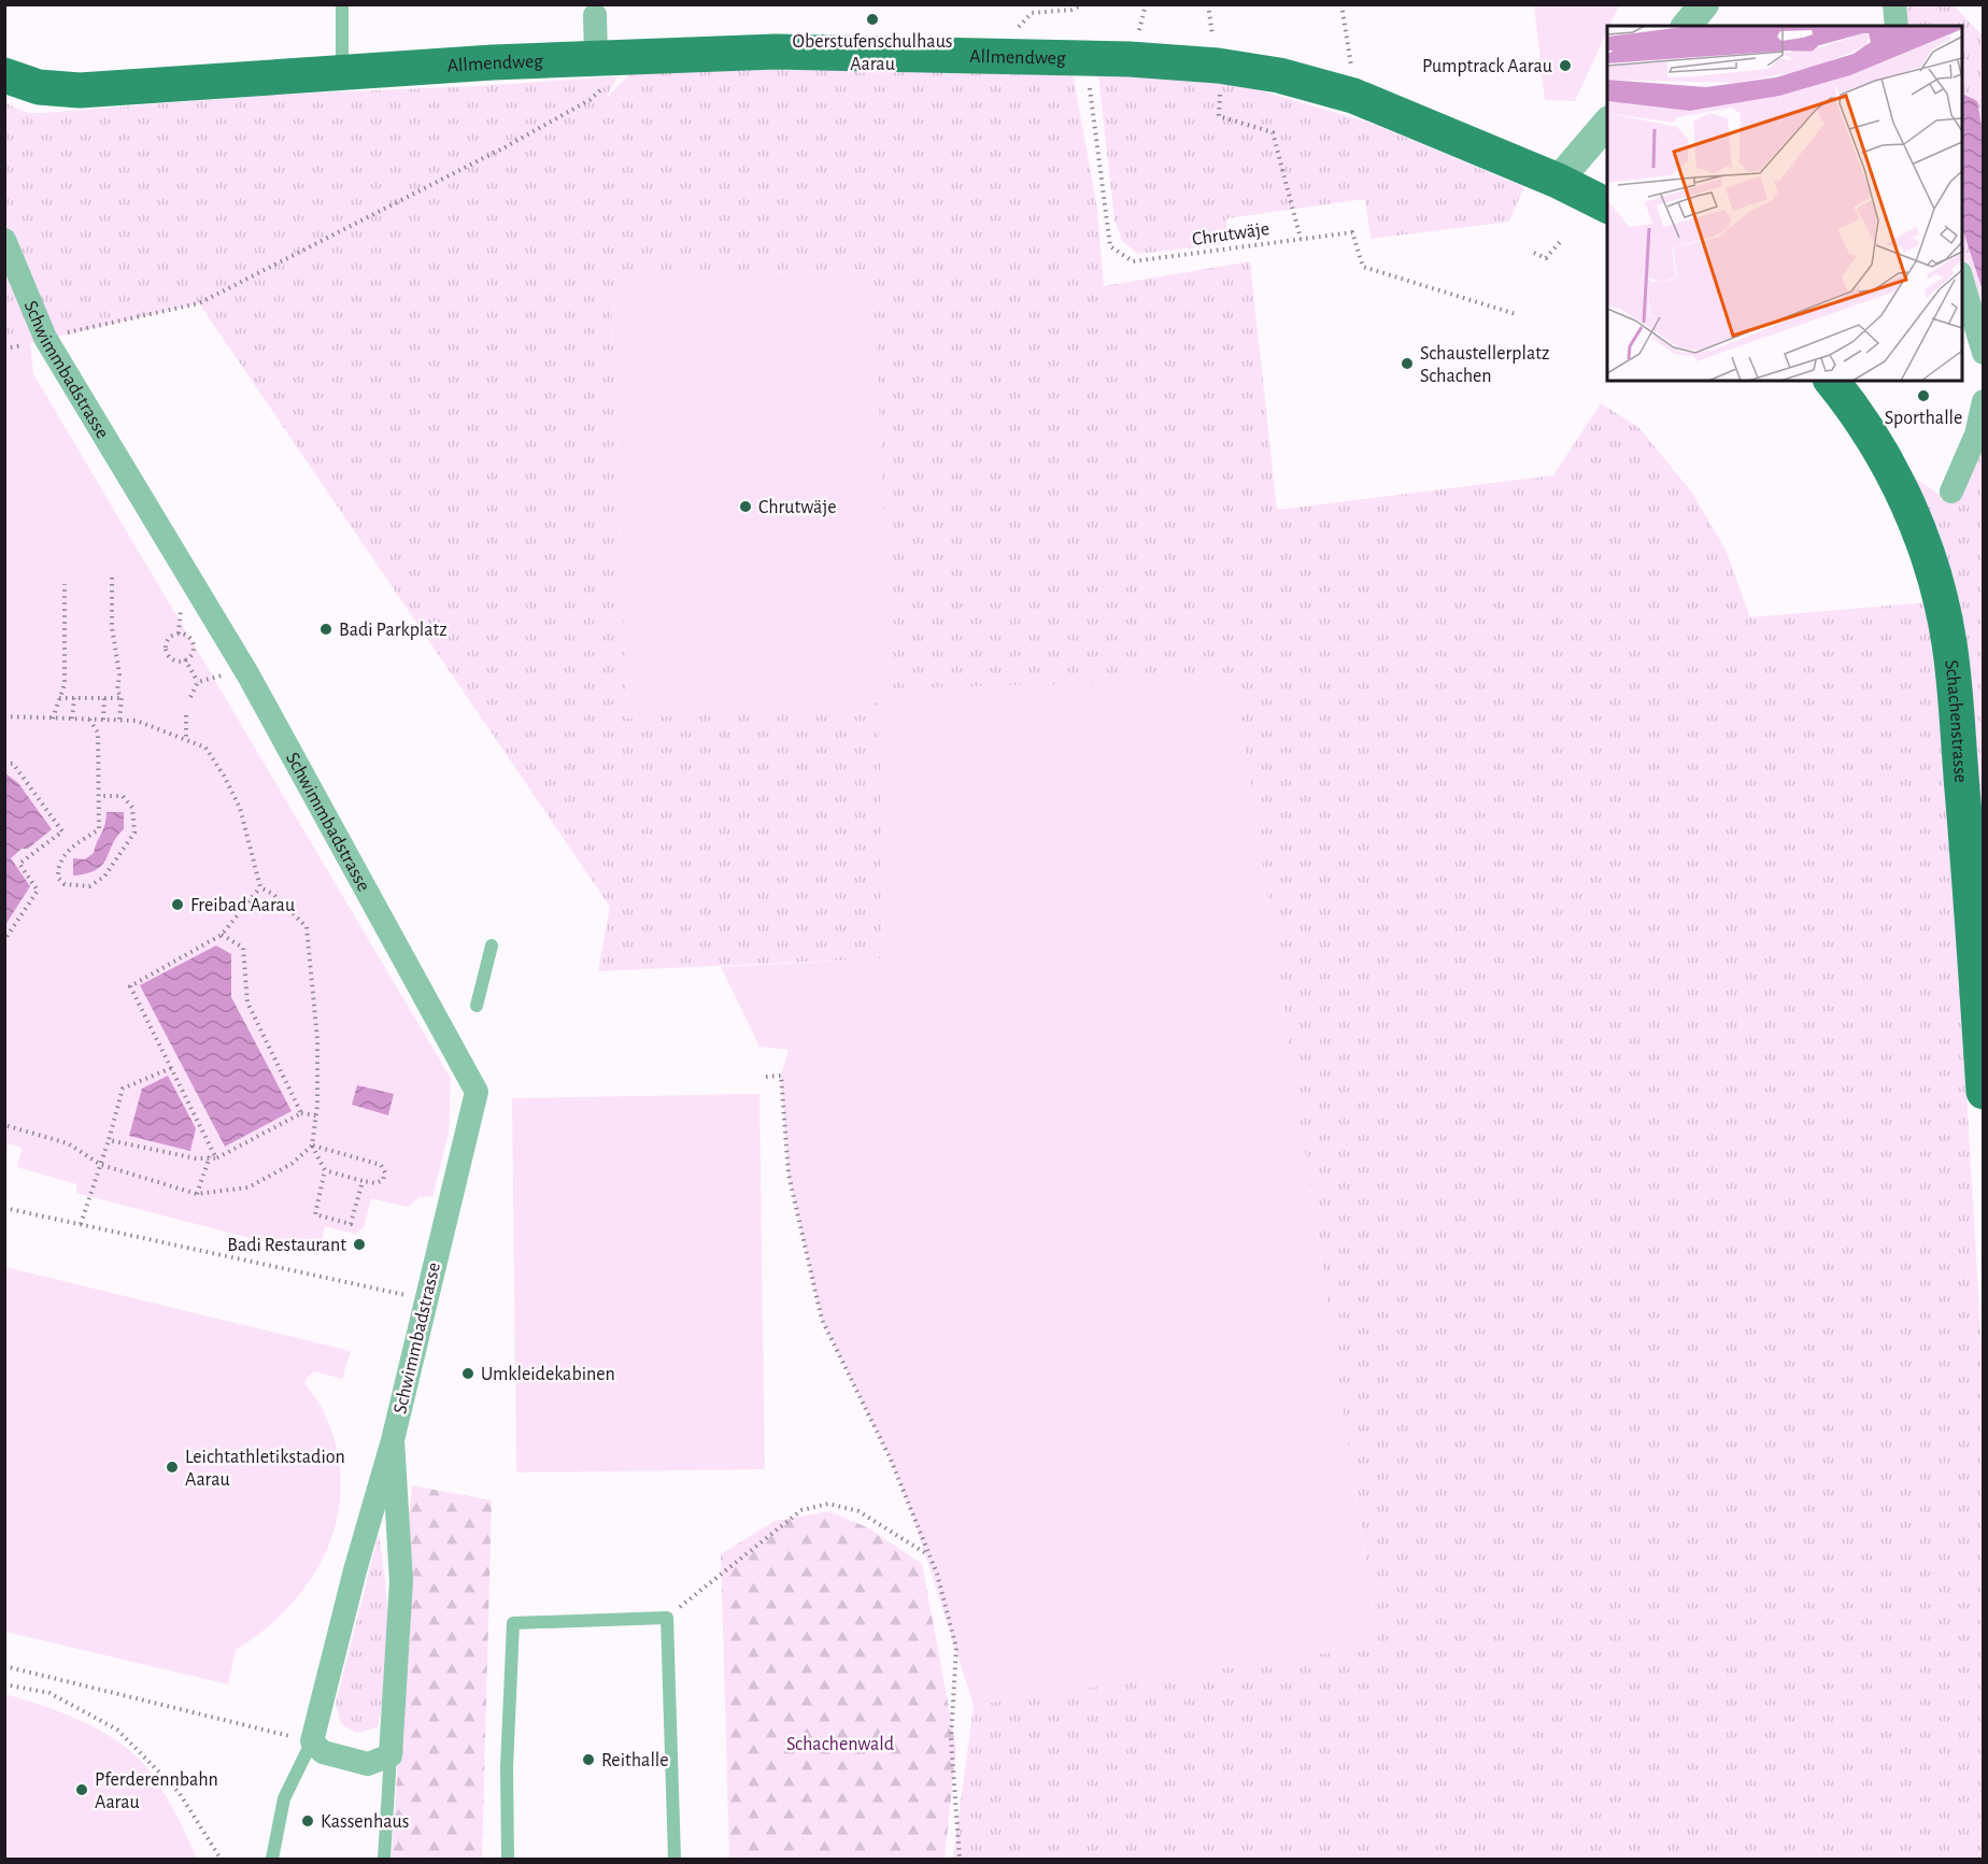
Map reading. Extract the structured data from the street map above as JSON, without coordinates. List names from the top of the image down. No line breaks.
{"streets":{"main road":["Allmendweg","Schachenstrasse"],"street":["Schwimmbadstrasse"],"path":["Chrutwäje"]},"crossings":[["Allmendweg","Chrutwäje"]],"parks":["Schachenwald"],"places":["Oberstufenschulhaus Aarau","Pumptrack Aarau","Schaustellerplatz Schachen","Sporthalle","Chrutwäje","Badi Parkplatz","Freibad Aarau","Badi Restaurant","Umkleidekabinen","Leichtathletikstadion Aarau","Reithalle","Pferderennbahn Aarau","Kassenhaus"]}
